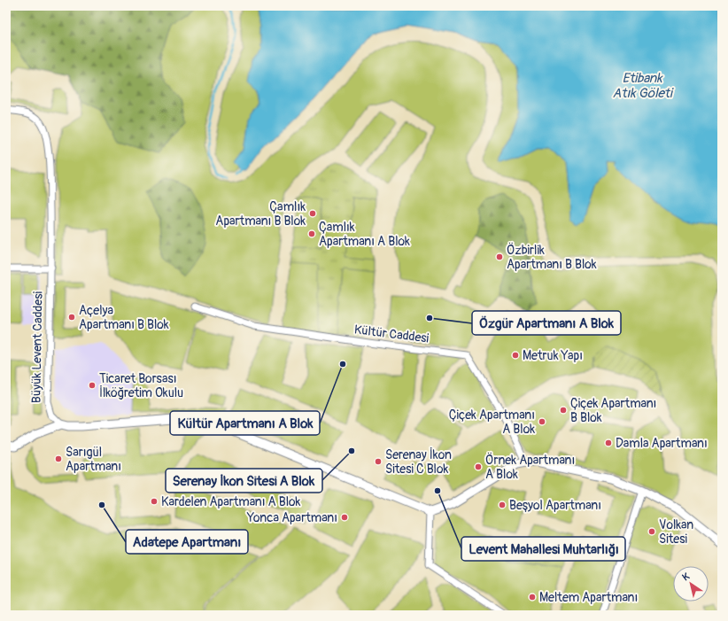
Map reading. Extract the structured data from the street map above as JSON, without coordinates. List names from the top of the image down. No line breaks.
{"streets":{"street":["Kültür Caddesi","Büyük Levent Caddesi"]},"water":["Etibank Atık Göleti"],"places":["Çamlık Apartmanı B Blok","Çamlık Apartmanı A Blok","Özbirlik Apartmanı B Blok","Açelya Apartmanı B Blok","Özgür Apartmanı A Blok","Metruk Yapı","Kültür Apartmanı A Blok","Ticaret Borsası İlköğretim Okulu","Çiçek Apartmanı B Blok","Çiçek Apartmanı A Blok","Damla Apartmanı","Serenay İkon Sitesi A Blok","Sarıgül Apartmanı","Serenay İkon Sitesi C Blok","Örnek Apartmanı A Blok","Levent Mahallesi Muhtarlığı","Kardelen Apartmanı A Blok","Adatepe Apartmanı","Beşyol Apartmanı","Yonca Apartmanı","Volkan Sitesi","Meltem Apartmanı"],"north":"top left"}
